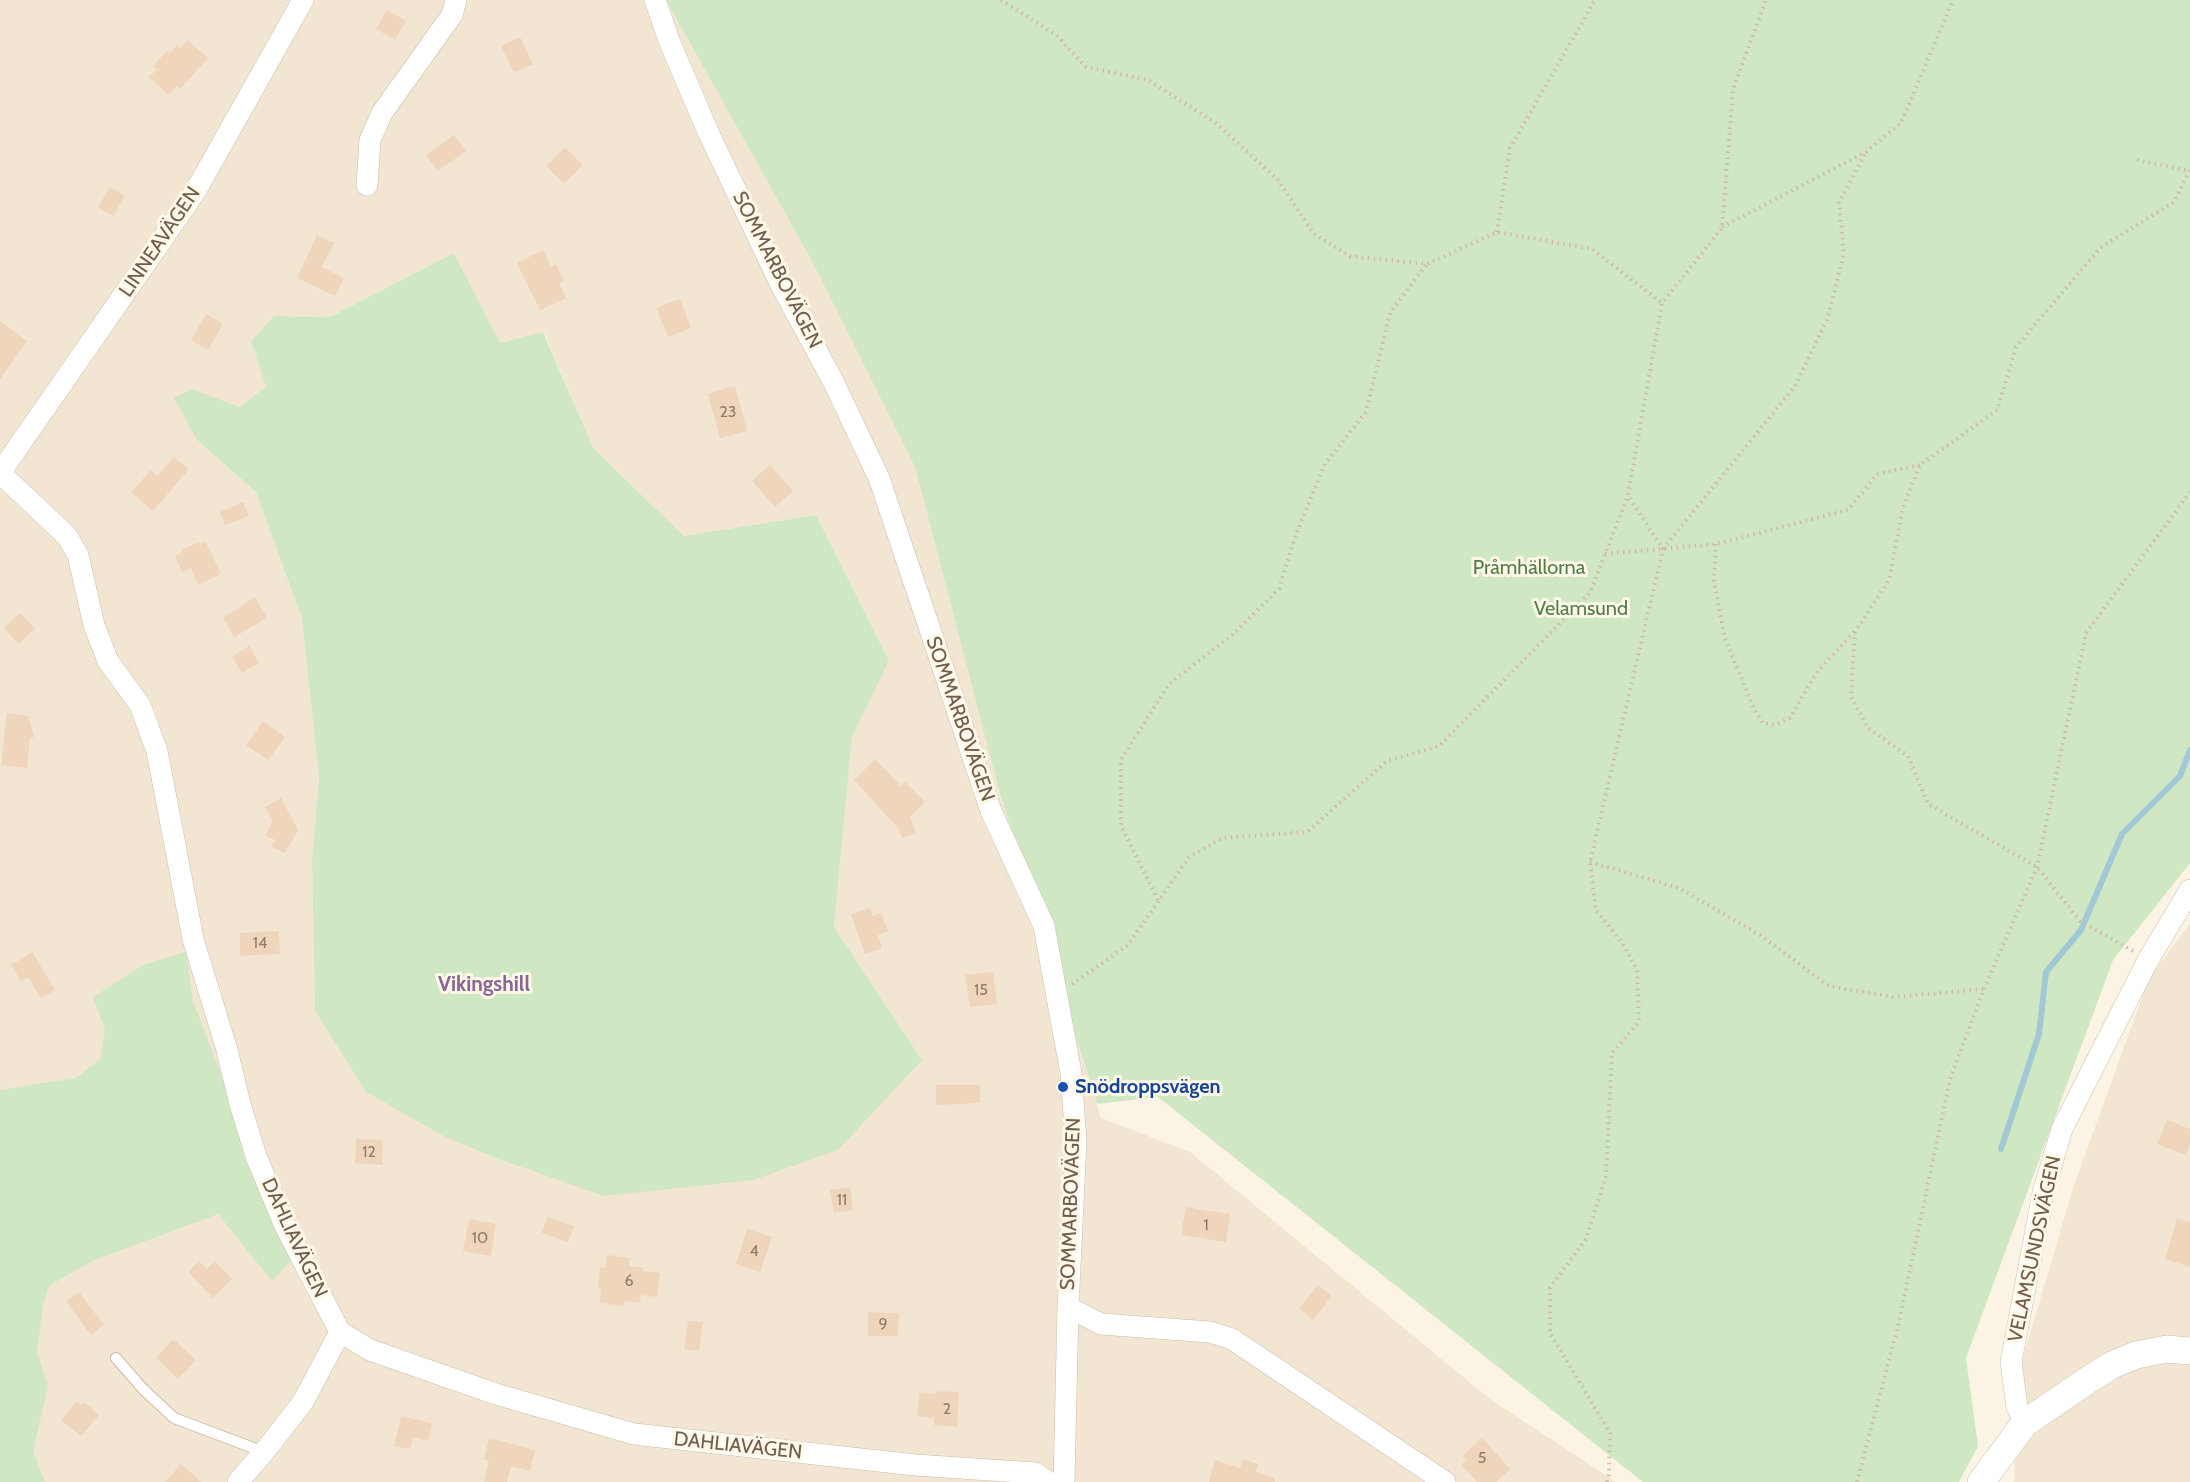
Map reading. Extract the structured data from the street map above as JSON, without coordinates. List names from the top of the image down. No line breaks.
{"streets":{"street":["LINNEAVÄGEN","SOMMARBOVÄGEN","DAHLIAVÄGEN","VELAMSUNDSVÄGEN"]},"crossings":[["LINNEAVÄGEN","DAHLIAVÄGEN"]],"districts":["Vikingshill"],"parks":["Pråmhällorna","Velamsund"],"places":["Snödroppsvägen"],"house_numbers":["23","14","15","12","11","1","10","4","6","9","2","5"]}
